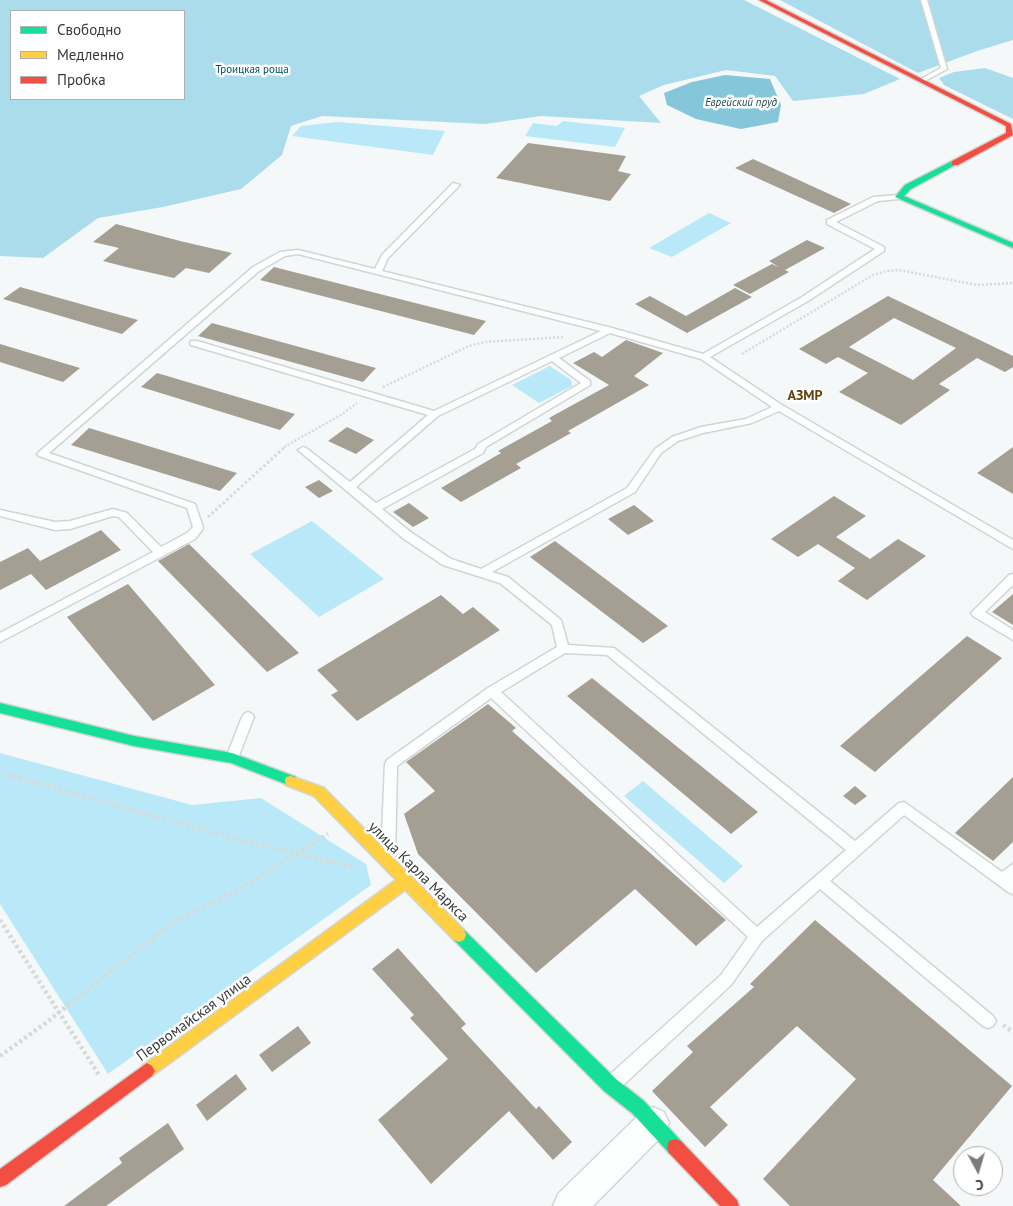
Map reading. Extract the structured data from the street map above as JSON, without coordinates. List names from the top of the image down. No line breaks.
{"streets":{"street":["улица Карла Маркса","Первомайская улица"]},"crossings":[["улица Карла Маркса","Первомайская улица"]],"districts":["АЗМР"],"water":["Еврейский пруд"],"parks":["Троицкая роща"],"legend":["Свободно","Медленно","Пробка"],"north":"bottom"}
